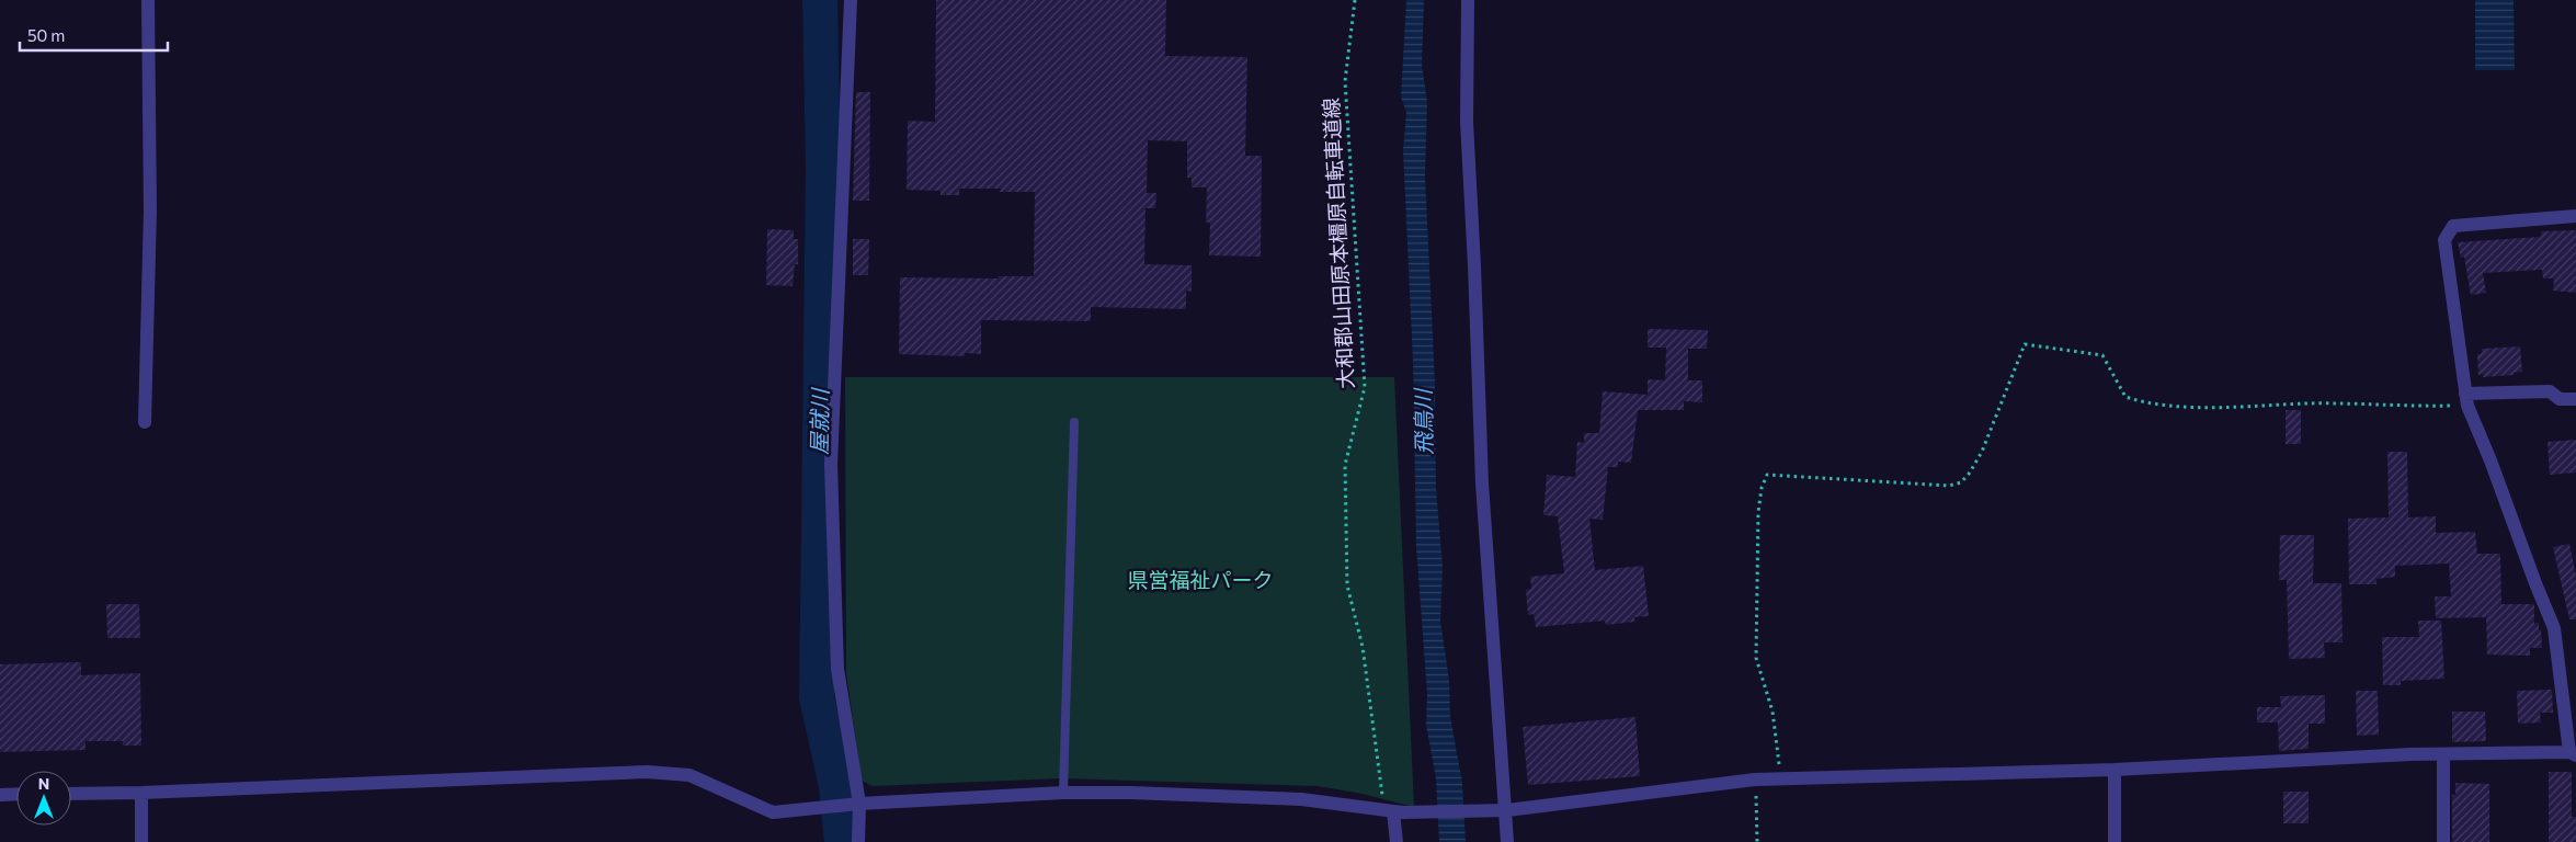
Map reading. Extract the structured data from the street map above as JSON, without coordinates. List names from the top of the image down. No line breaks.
{"streets":{"path":["大和郡山田原本橿原自転車道線"]},"water":["屋就川","飛鳥川"],"parks":["県営福祉パーク"],"scale_bar":"50 m","north":"top"}
